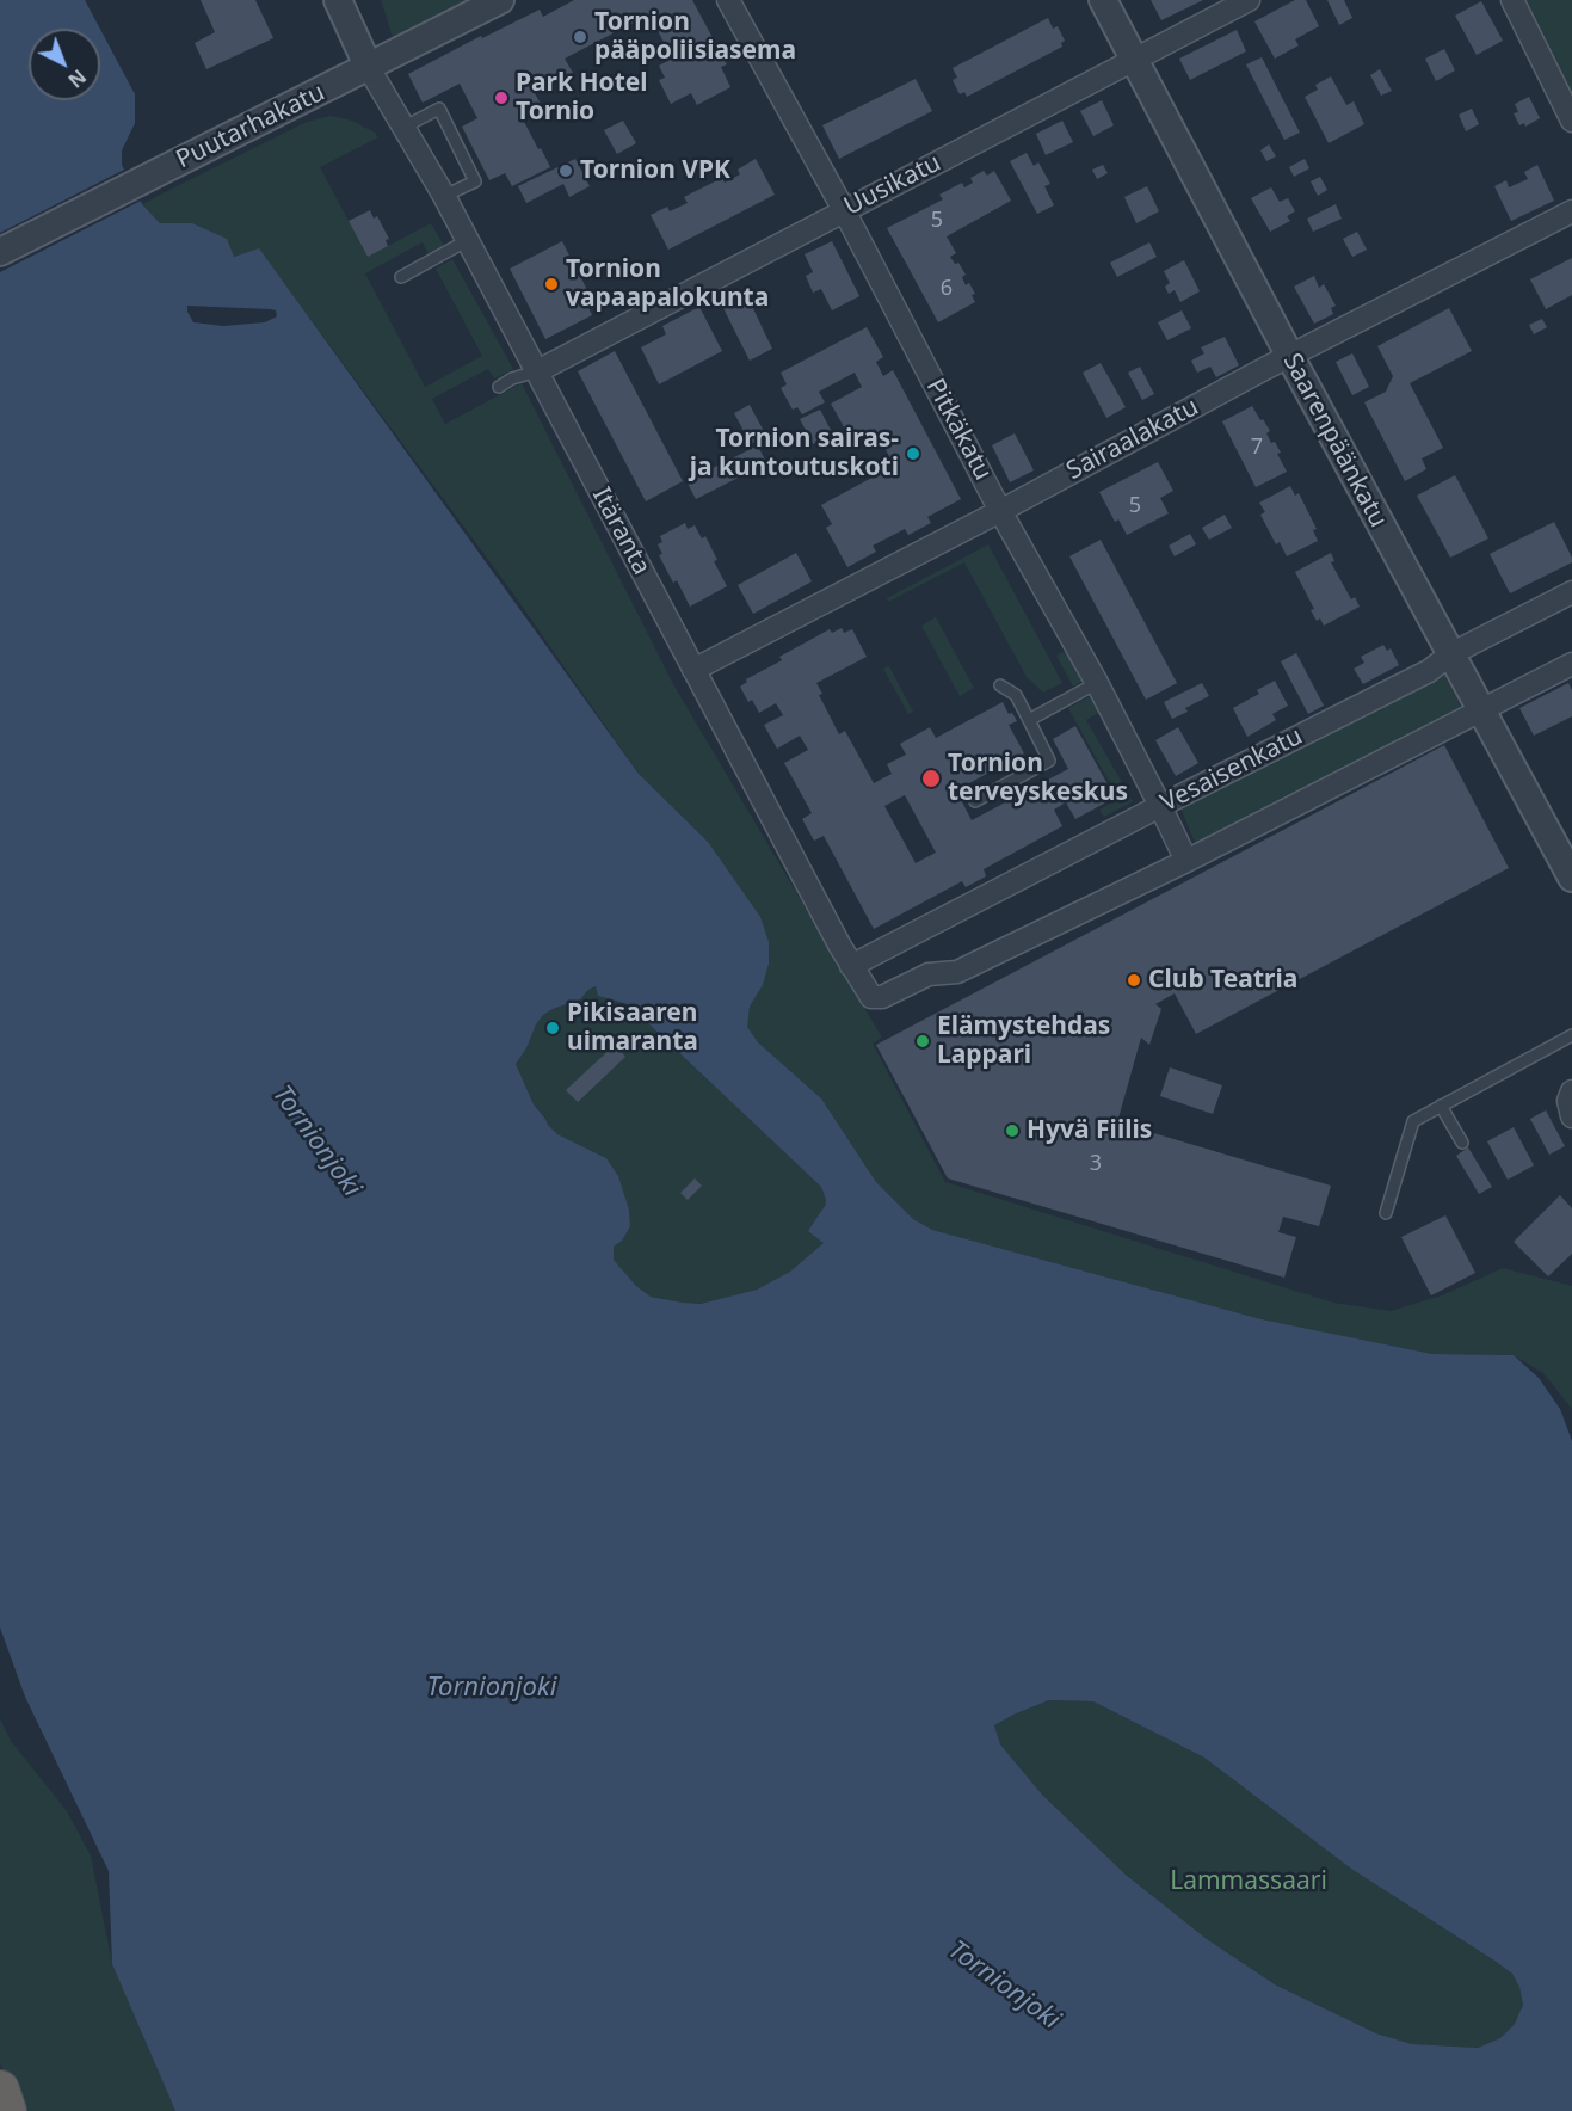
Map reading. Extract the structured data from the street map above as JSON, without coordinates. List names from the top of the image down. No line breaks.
{"streets":{"street":["Puutarhakatu","Uusikatu","Pitkäkatu","Sairaalakatu","Saarenpäänkatu","Itäranta","Vesaisenkatu"]},"crossings":[["Puutarhakatu","Itäranta"],["Uusikatu","Pitkäkatu"],["Uusikatu","Saarenpäänkatu"],["Uusikatu","Itäranta"],["Pitkäkatu","Sairaalakatu"],["Pitkäkatu","Itäranta"],["Pitkäkatu","Vesaisenkatu"],["Sairaalakatu","Saarenpäänkatu"],["Sairaalakatu","Itäranta"],["Saarenpäänkatu","Vesaisenkatu"],["Itäranta","Vesaisenkatu"]],"water":["Tornionjoki"],"parks":["Lammassaari"],"places":["Tornion pääpoliisiasema","Park Hotel Tornio","Tornion VPK","Tornion vapaapalokunta","Tornion sairas- ja kuntoutuskoti","Tornion terveyskeskus","Club Teatria","Pikisaaren uimaranta","Elämystehdas Lappari","Hyvä Fiilis"],"house_numbers":["5","6","7","5","3"],"north":"bottom right"}
